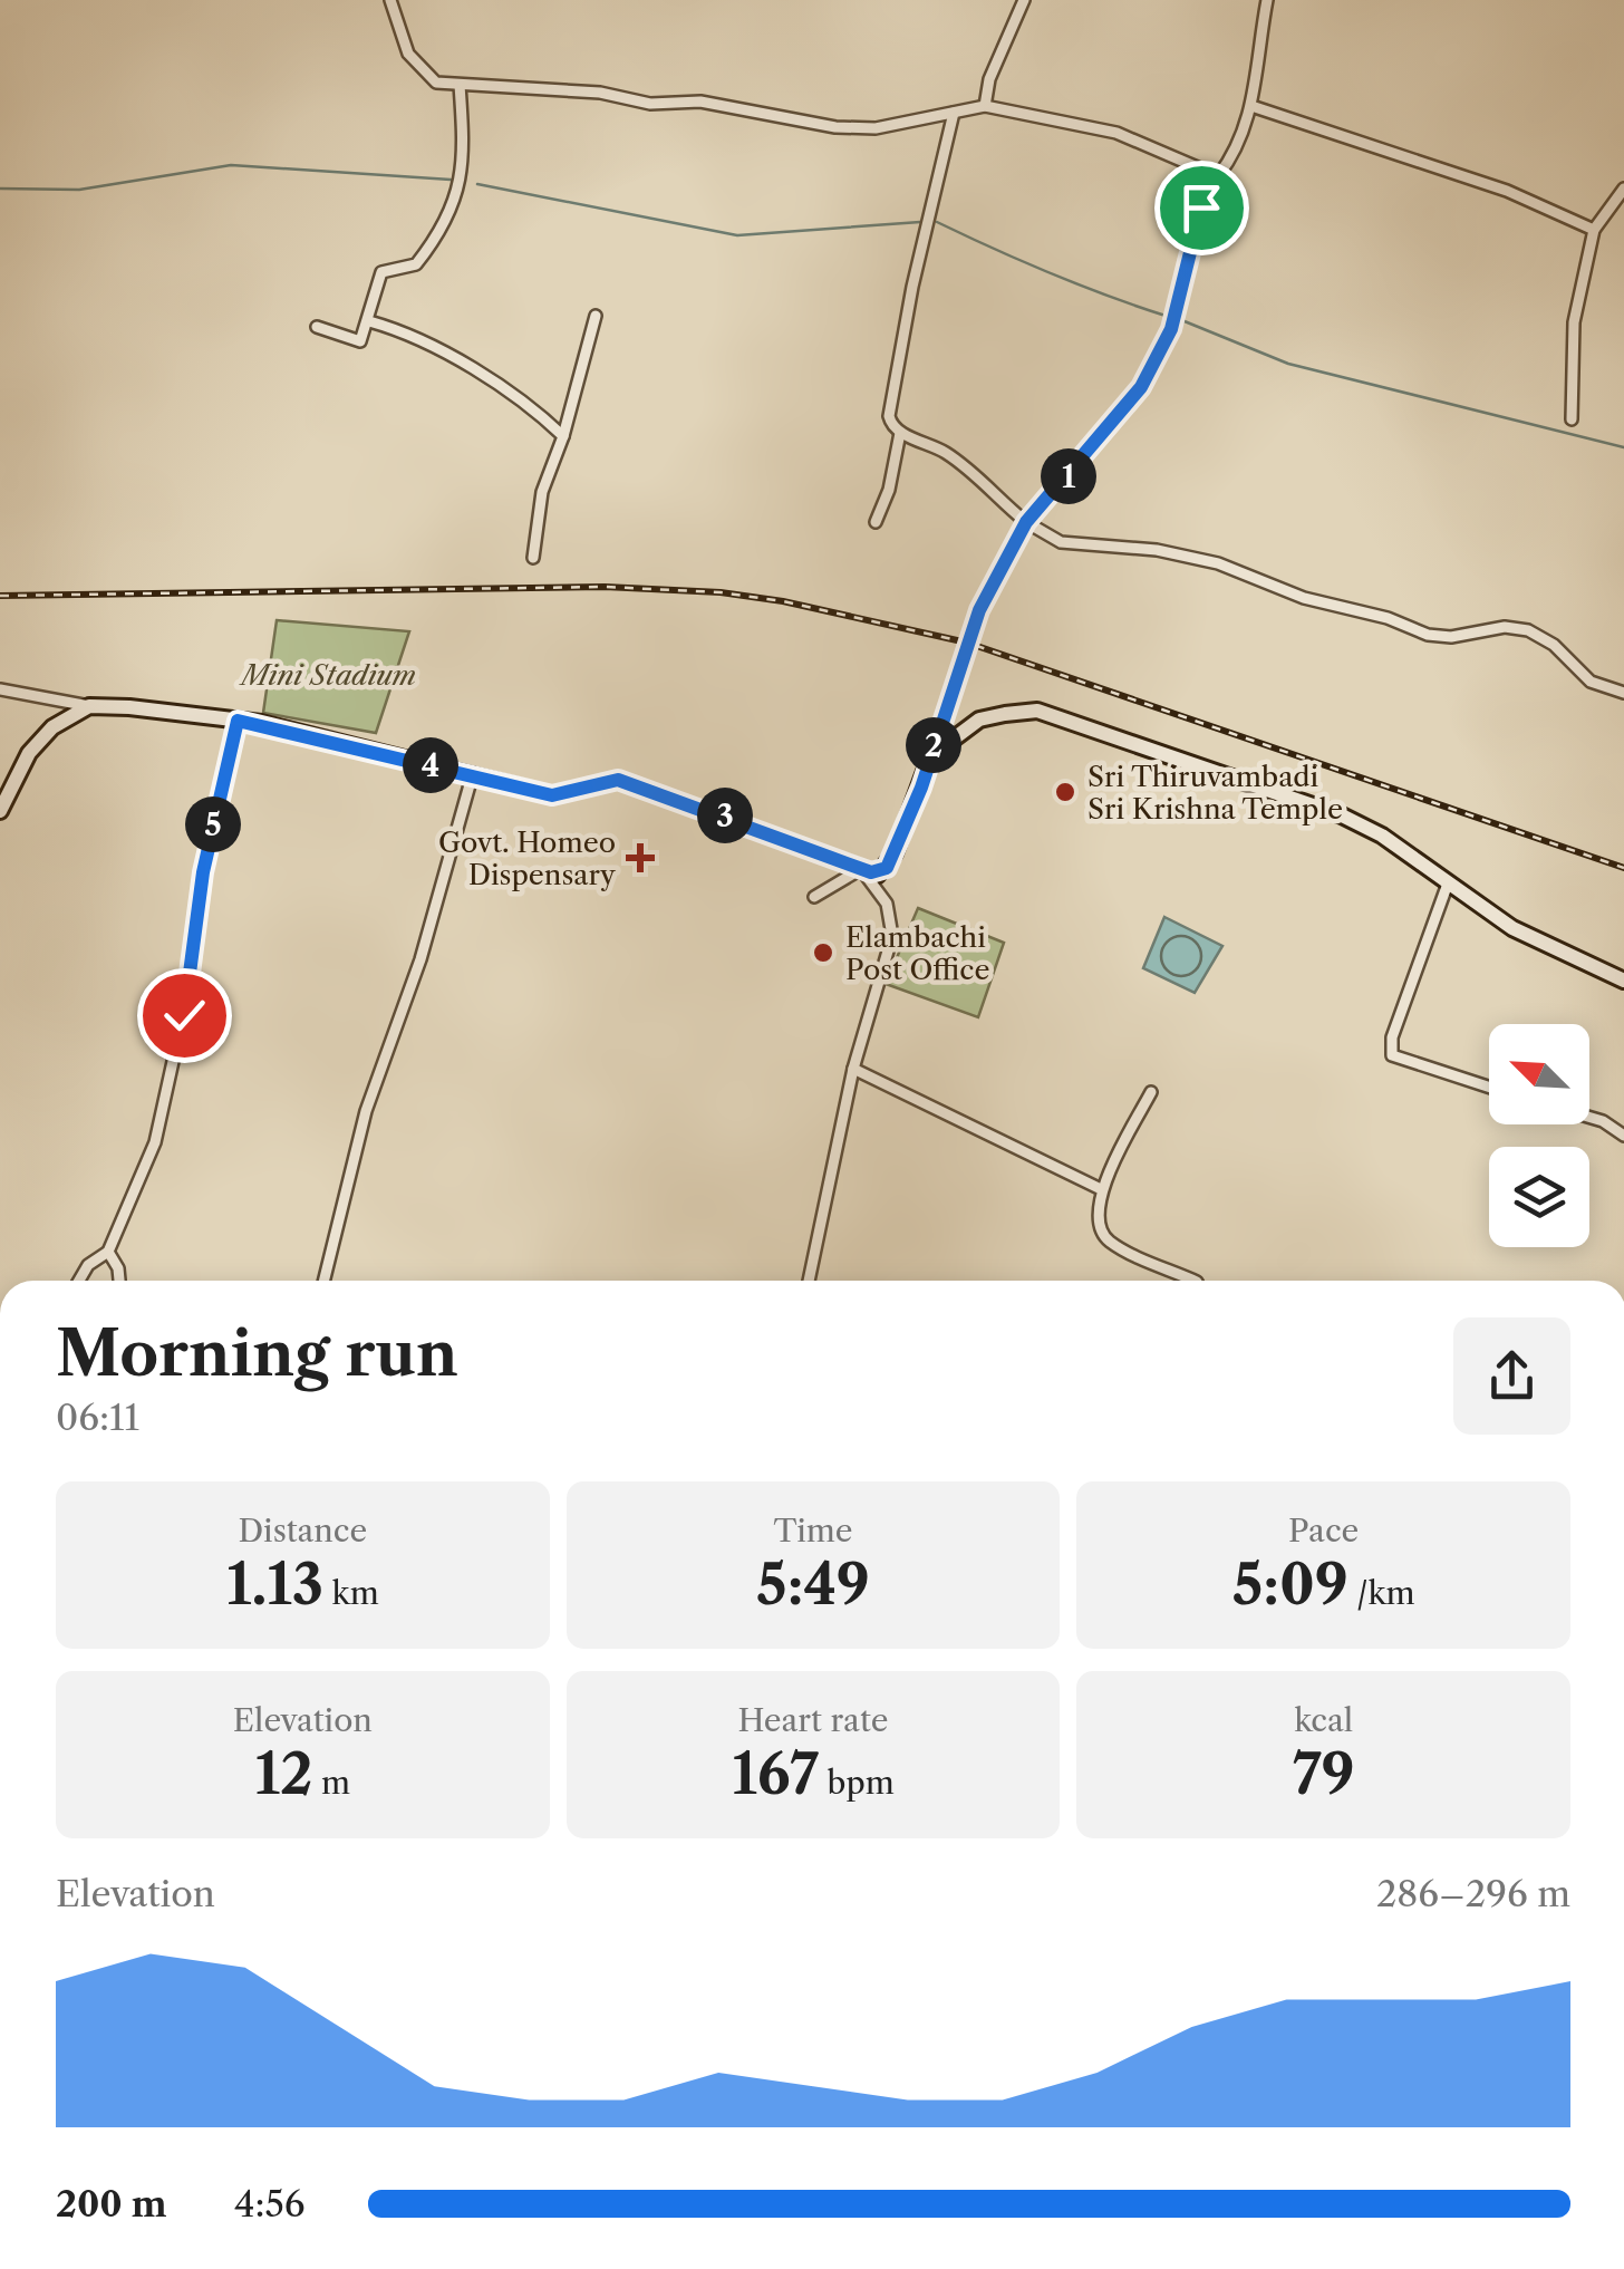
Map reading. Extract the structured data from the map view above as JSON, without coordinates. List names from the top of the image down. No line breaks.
{"parks":["Mini Stadium"],"places":{"other":["Sri Thiruvambadi Sri Krishna Temple","Elambachi Post Office"],"health":["Govt. Homeo Dispensary"]},"north":"top left","page":{"pins":["1","2","4","3","5"],"heading":["Morning run","06:11"],"stats":[["Distance","1.13 km"],["Time","5:49"],["Pace","5:09 /km"],["Elevation","12 m"],["Heart rate","167 bpm"],["kcal","79"]],"chart":["Elevation","286–296 m"],"list":[{"name":"200 m","note":"4:56"}]}}
